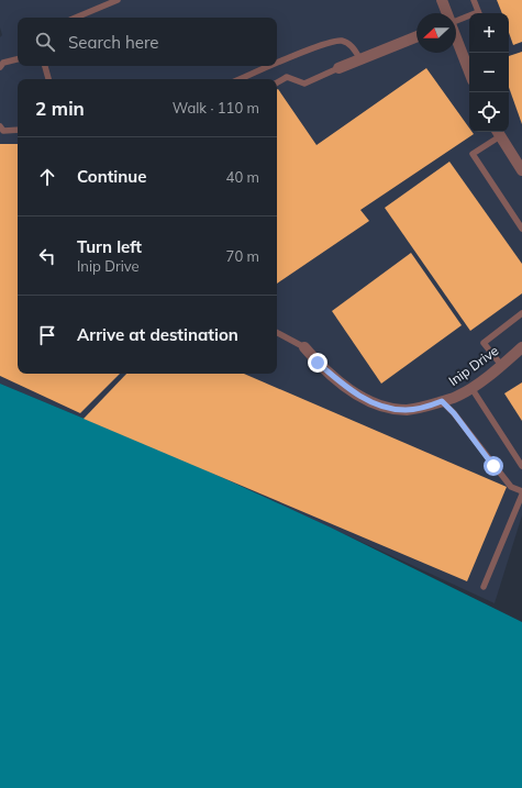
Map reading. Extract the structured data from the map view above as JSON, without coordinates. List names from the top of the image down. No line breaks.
{"streets":{"street":["Inip Drive"]},"north":"left","page":{"map_buttons":["+","−"],"search":"Search here","heading":["2 min","Walk · 110 m"],"list":[["Continue","40 m"],["Turn left","Inip Drive","70 m"],"Arrive at destination"]}}
